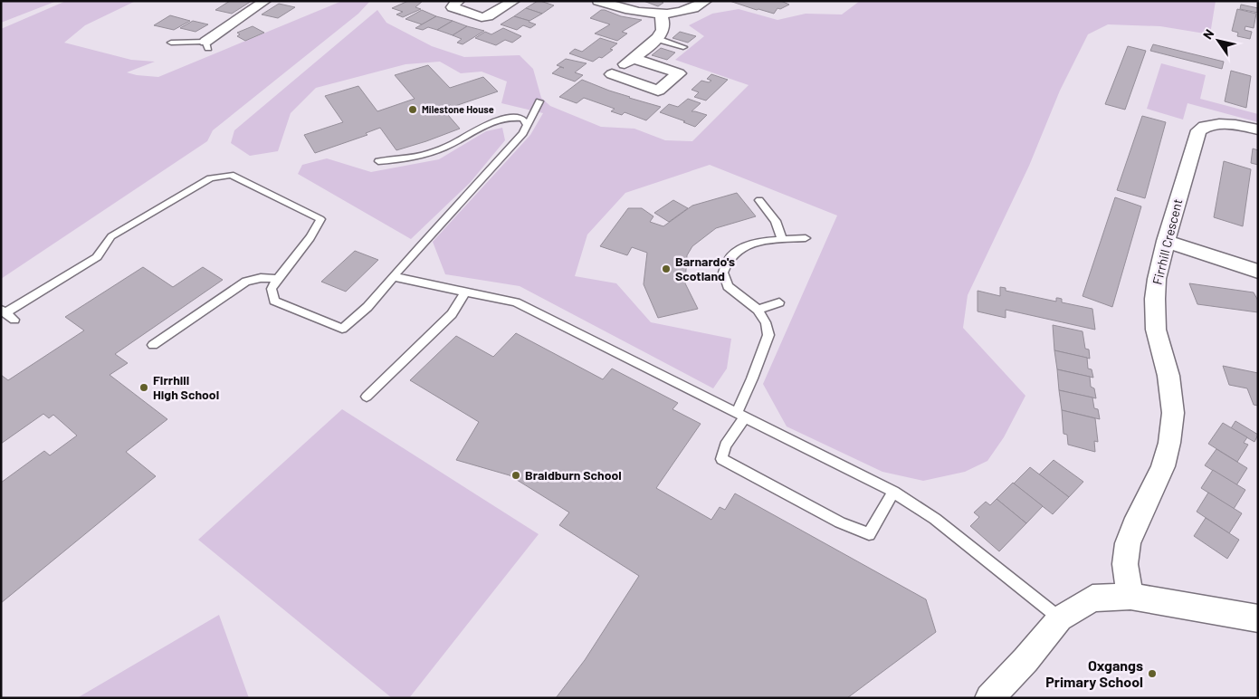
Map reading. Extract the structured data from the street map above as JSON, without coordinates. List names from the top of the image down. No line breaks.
{"streets":{"street":["Firrhill Crescent"]},"places":["Milestone House","Barnardo's Scotland","Firrhill High School","Braidburn School","Oxgangs Primary School"],"north":"top left"}
